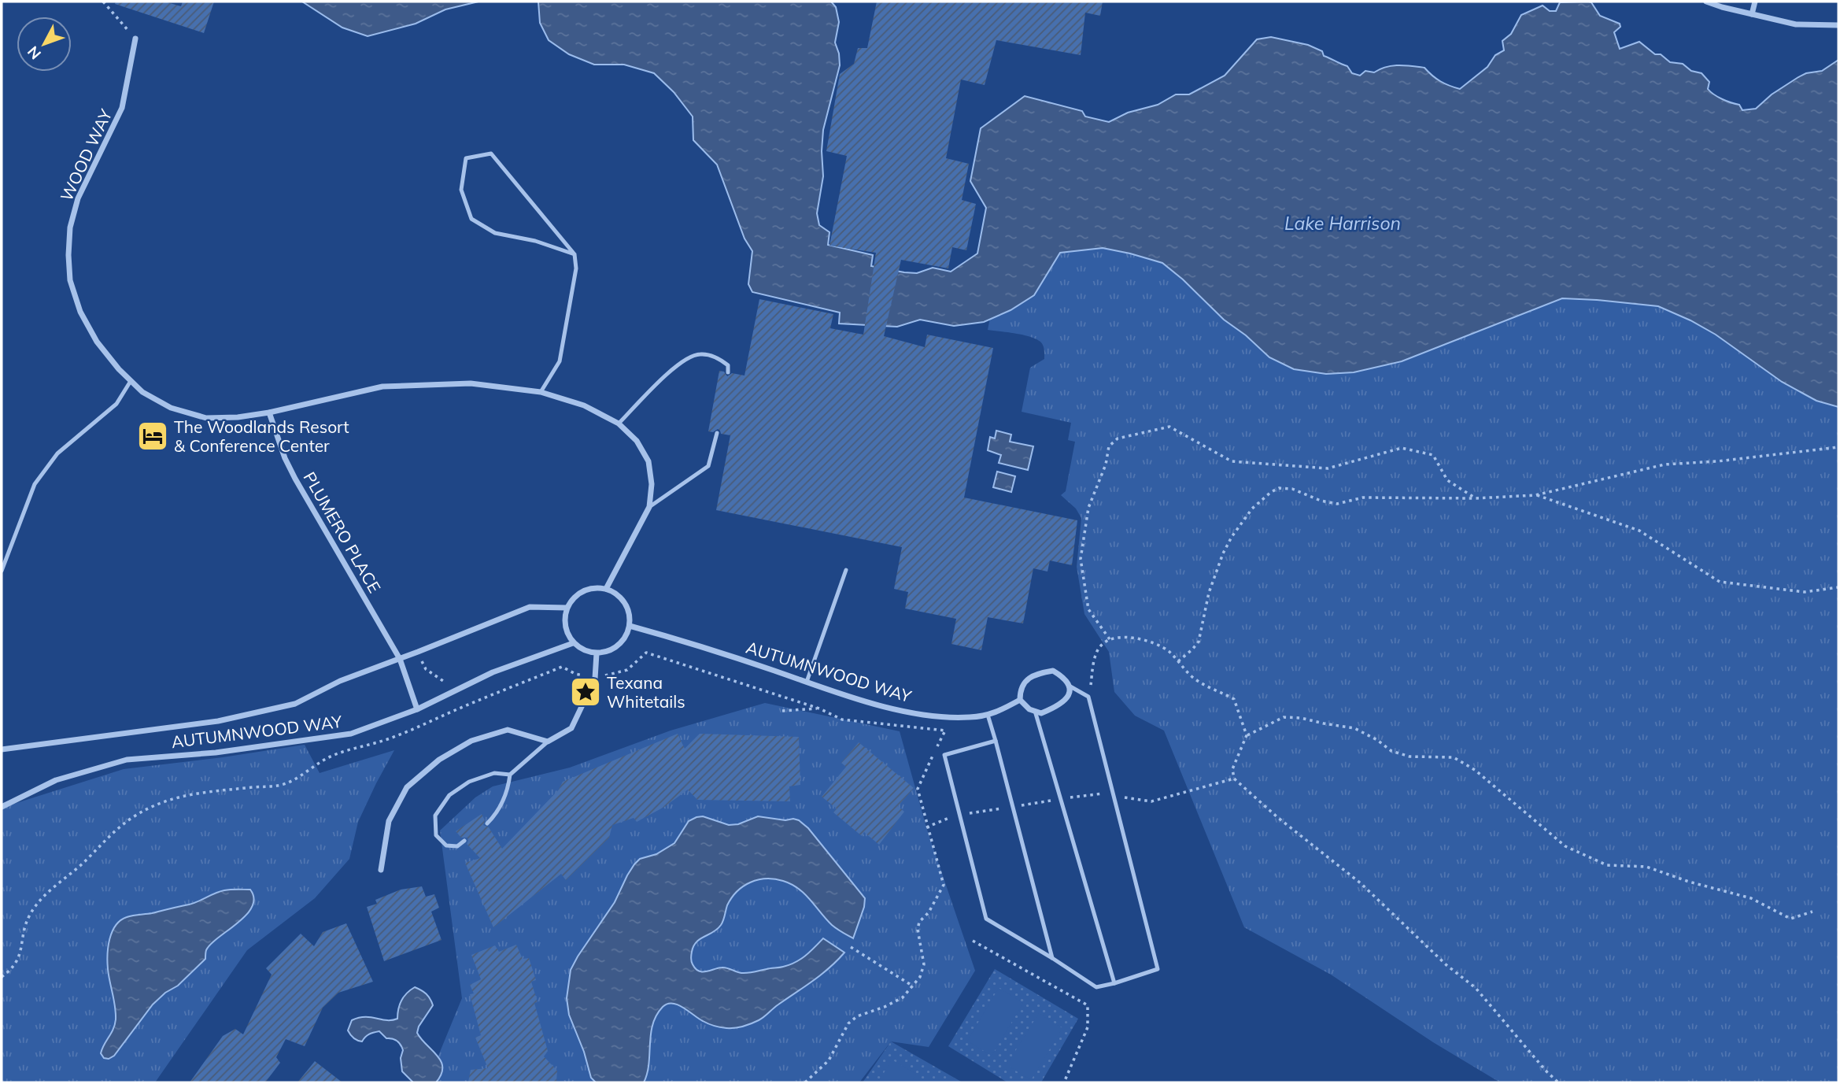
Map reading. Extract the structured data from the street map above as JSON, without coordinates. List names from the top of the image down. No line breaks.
{"streets":{"street":["WOOD WAY","PLUMERO PLACE","AUTUMNWOOD WAY"]},"crossings":[["WOOD WAY","PLUMERO PLACE"],["PLUMERO PLACE","AUTUMNWOOD WAY"]],"water":["Lake Harrison"],"places":{"hotel":["The Woodlands Resort & Conference Center"],"place":["Texana Whitetails"]},"north":"bottom left"}
